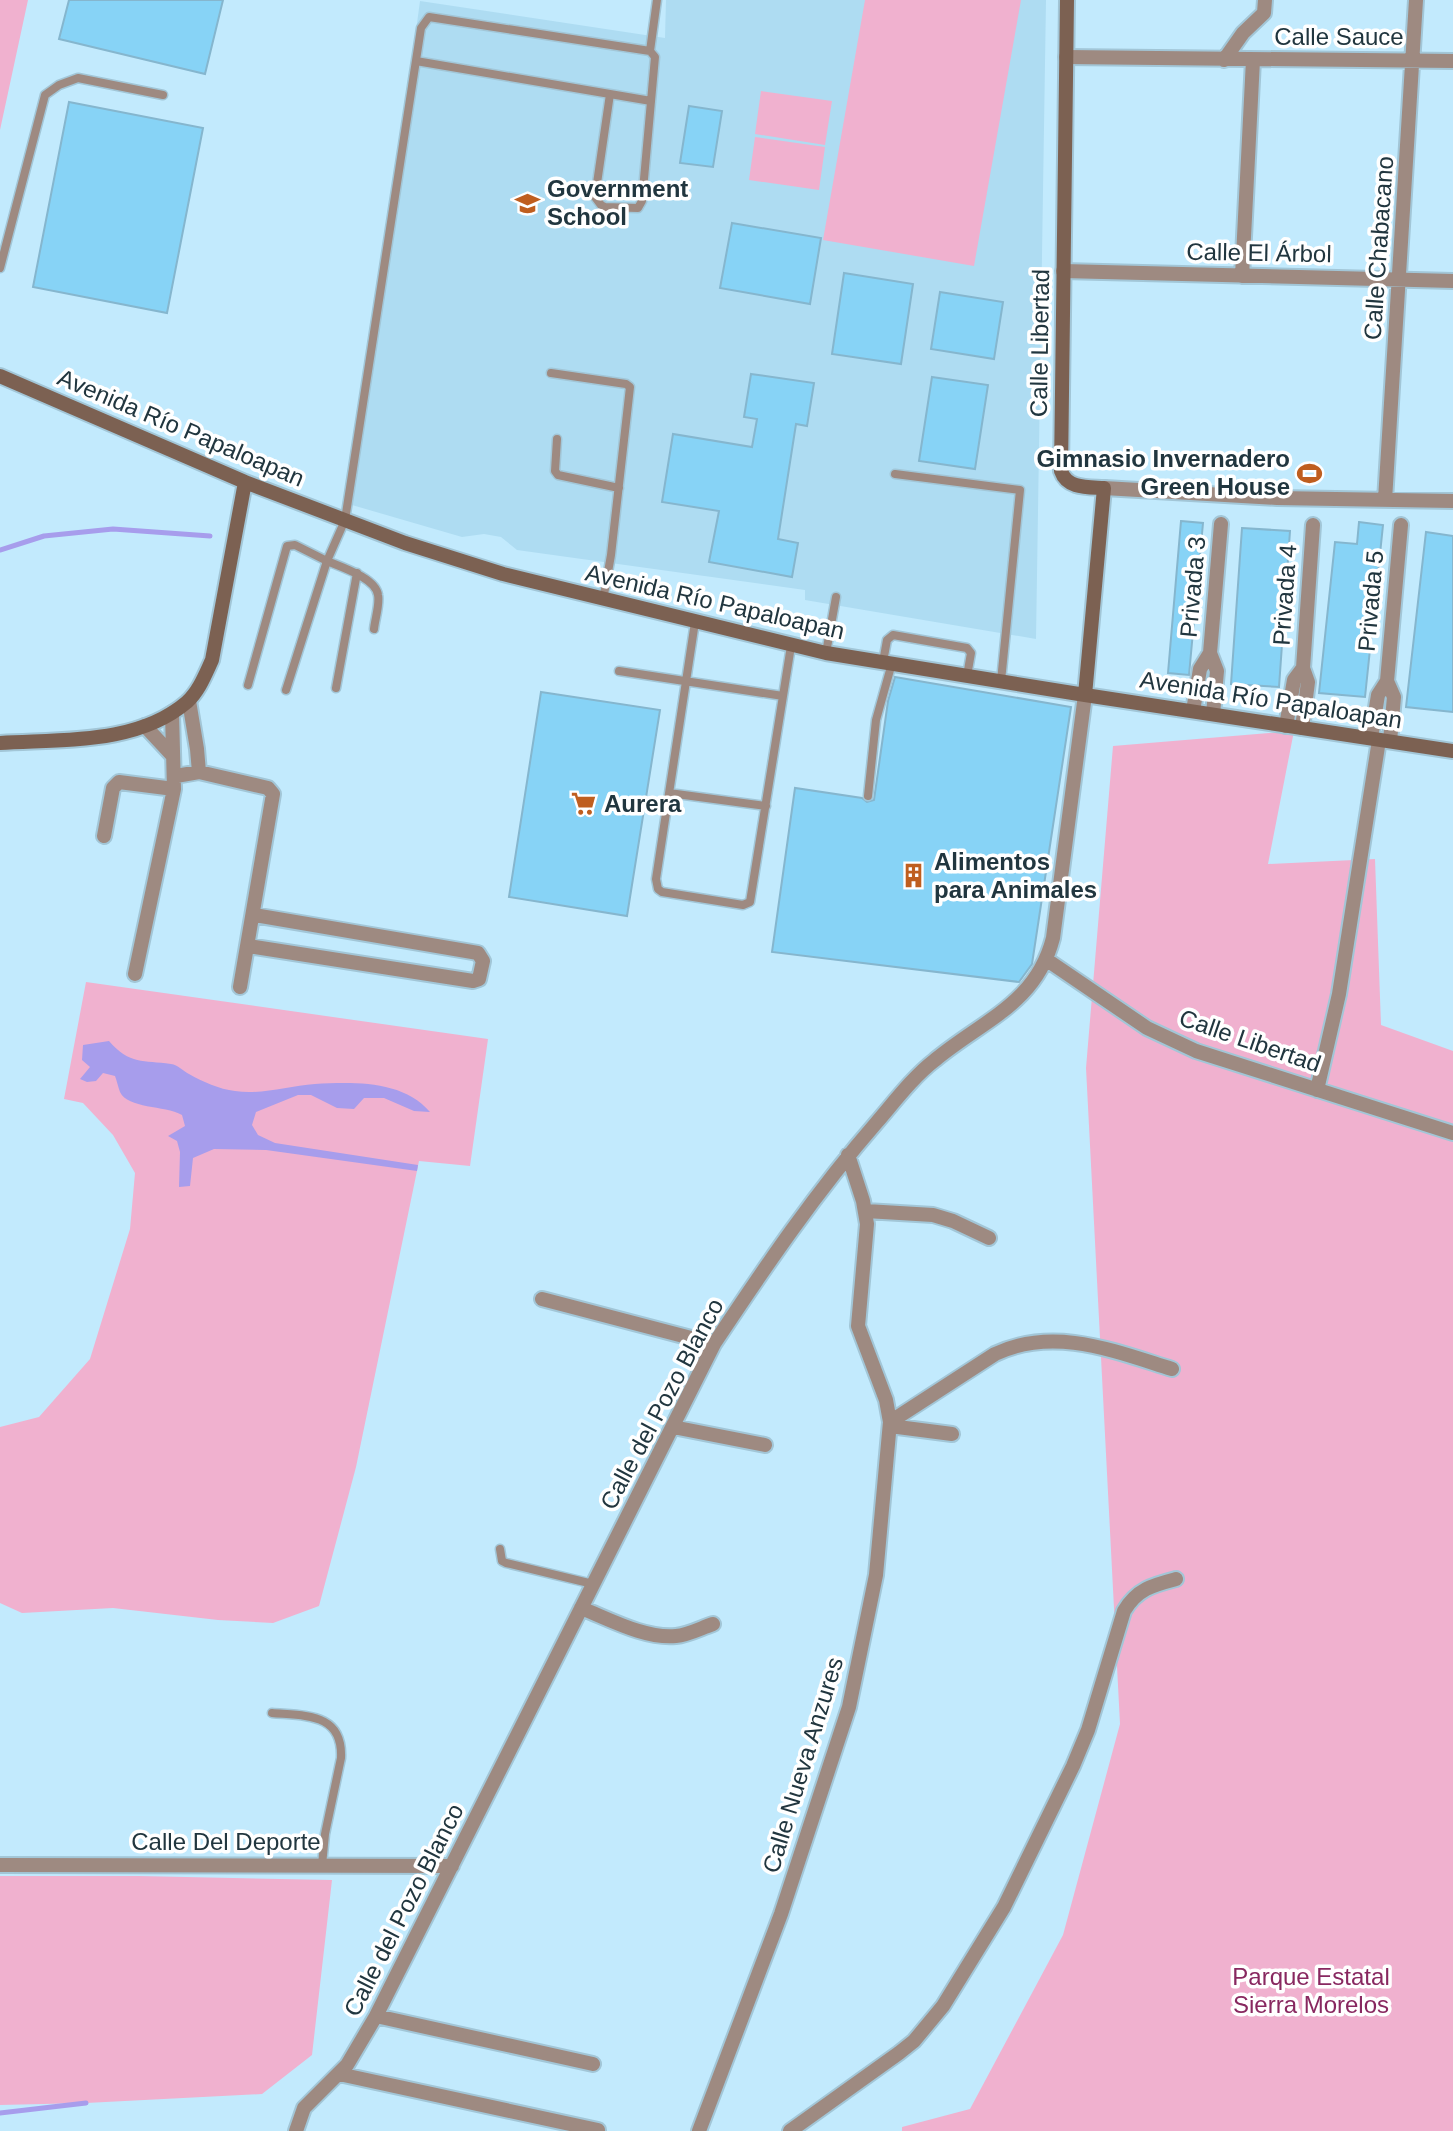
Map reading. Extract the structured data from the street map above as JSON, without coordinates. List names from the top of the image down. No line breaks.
{"streets":{"main road":["Calle Libertad","Avenida Río Papaloapan"],"street":["Calle Sauce","Calle Chabacano","Calle El Árbol","Privada 3","Privada 4","Privada 5","Calle del Pozo Blanco","Calle Nueva Anzures","Calle Del Deporte"]},"crossings":[["Calle Sauce","Calle Chabacano"],["Calle Sauce","Calle Libertad"],["Calle Chabacano","Calle El Árbol"],["Calle El Árbol","Calle Libertad"],["Calle Libertad","Privada 5"],["Calle Libertad","Calle del Pozo Blanco"],["Avenida Río Papaloapan","Privada 3"],["Avenida Río Papaloapan","Privada 4"],["Avenida Río Papaloapan","Privada 5"],["Avenida Río Papaloapan","Calle del Pozo Blanco"],["Calle del Pozo Blanco","Calle Nueva Anzures"],["Calle del Pozo Blanco","Calle Del Deporte"]],"parks":["Parque Estatal Sierra Morelos"],"places":{"school or university":["Government School"],"sports":["Gimnasio Invernadero Green House"],"supermarket":["Aurera"],"building":["Alimentos para Animales"]}}
